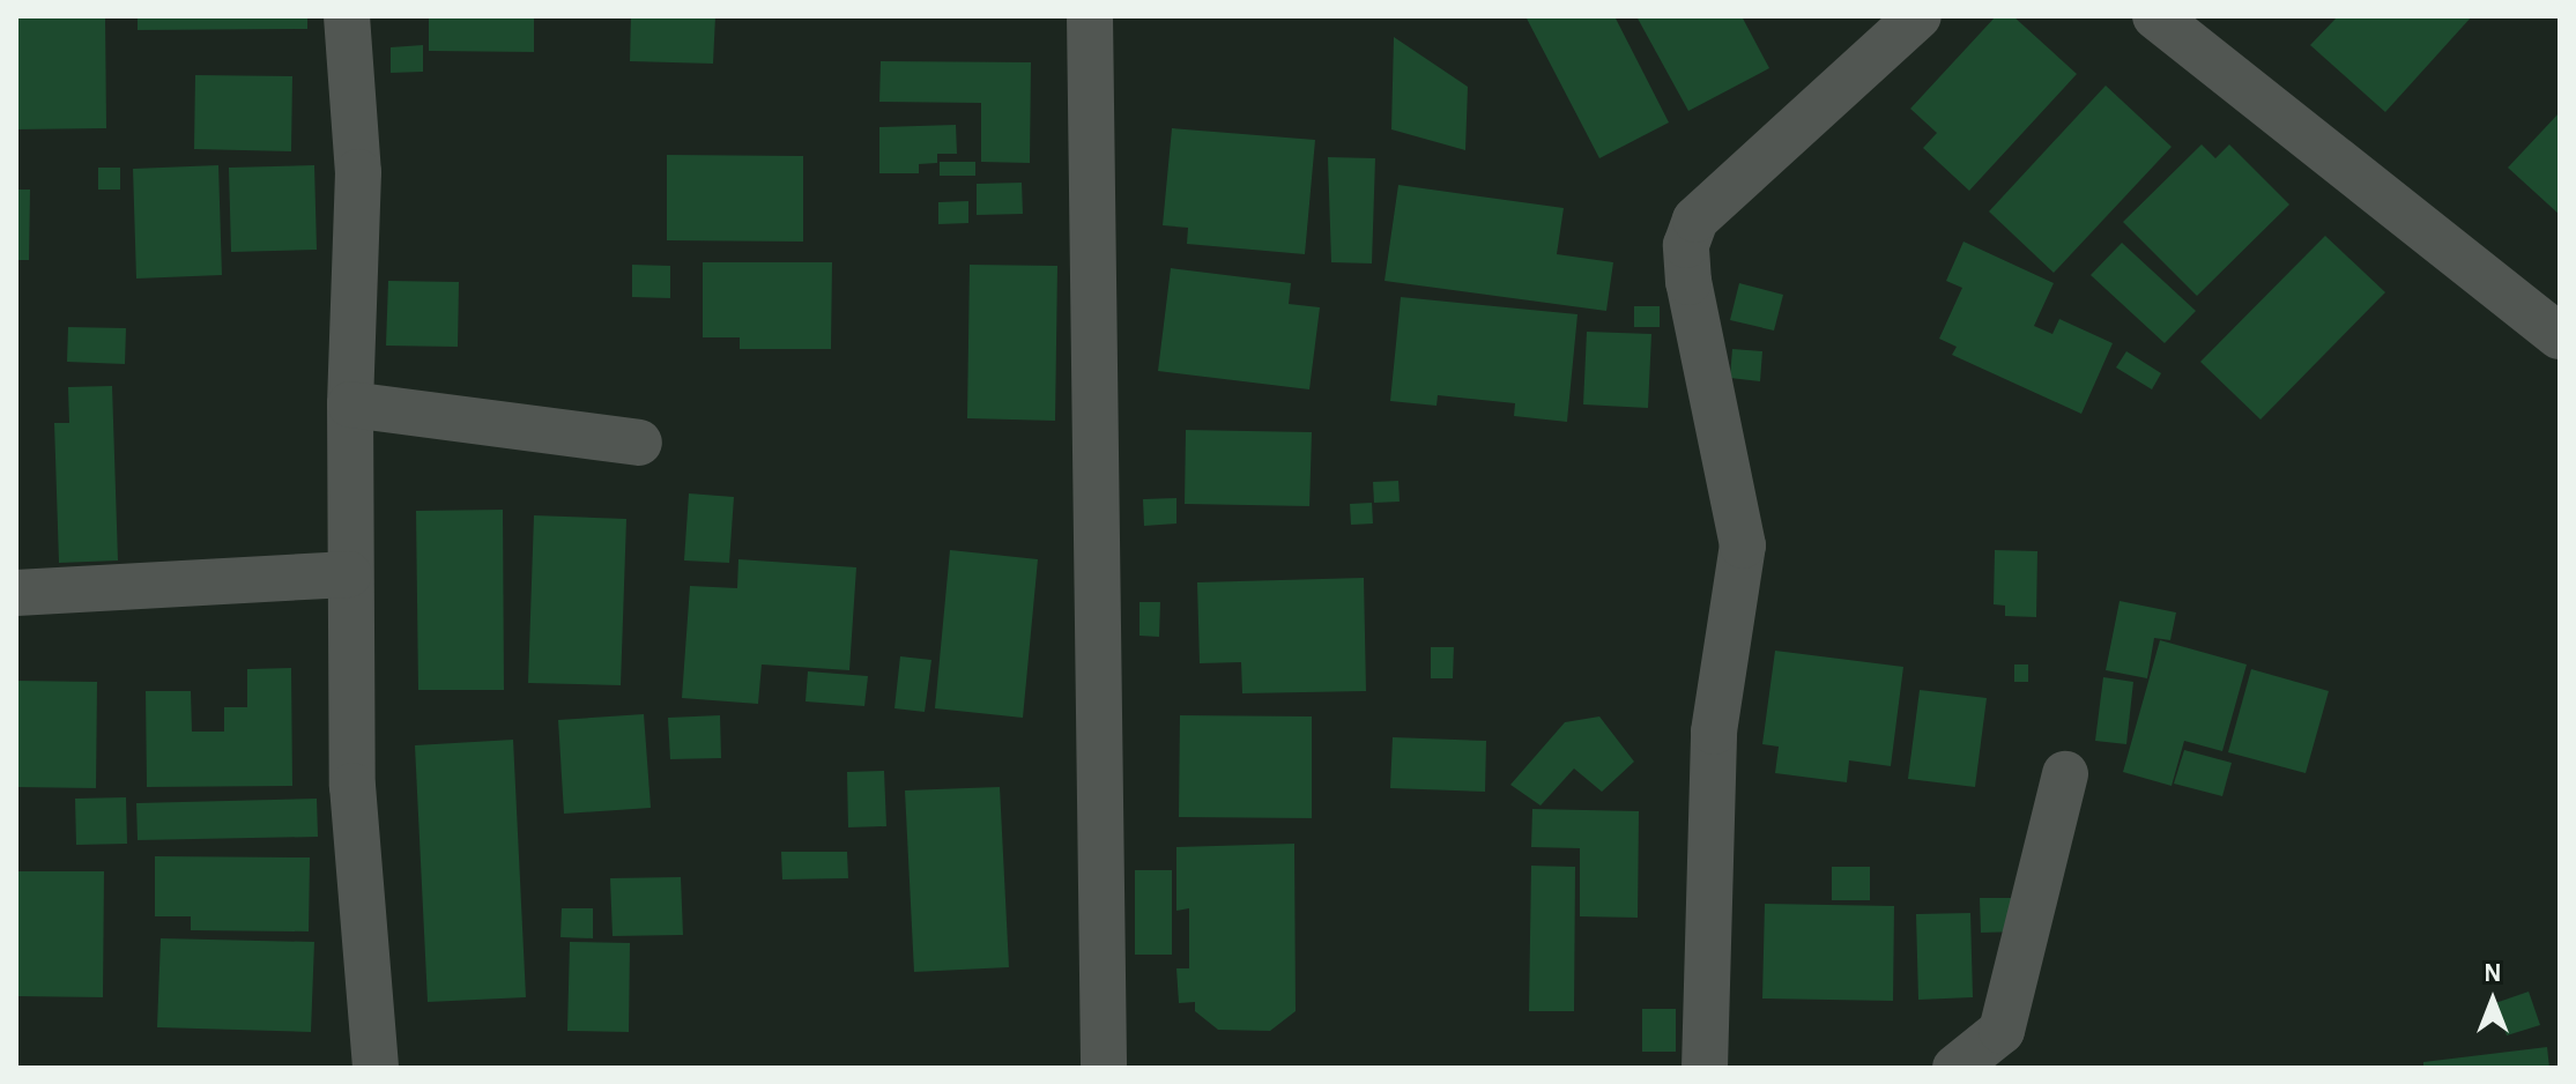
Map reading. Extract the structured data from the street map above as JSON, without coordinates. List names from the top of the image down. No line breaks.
{"north":"top"}
